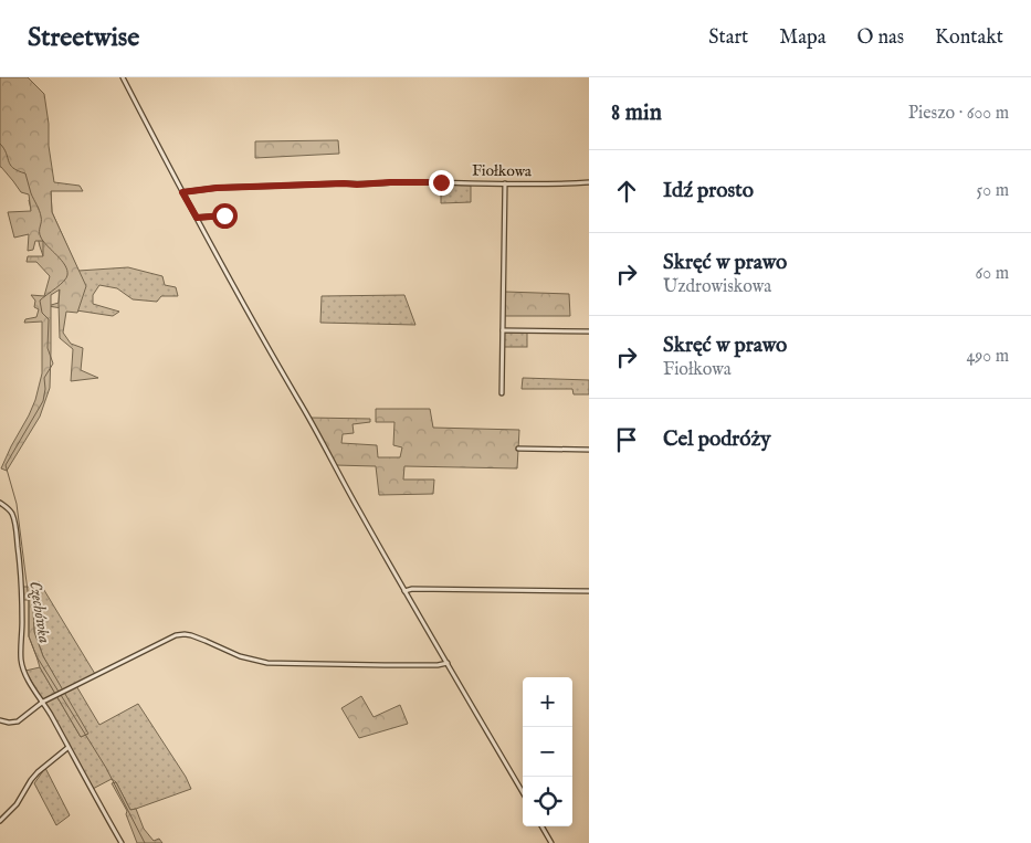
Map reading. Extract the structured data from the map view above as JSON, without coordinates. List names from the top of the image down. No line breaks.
{"streets":{"street":["Fiołkowa"]},"water":["Czechówka"],"page":{"header":"Streetwise","nav":["Start","Mapa","O nas","Kontakt"],"heading":["8 min","Pieszo · 600 m"],"list":[["Idź prosto","50 m"],["Skręć w prawo","Uzdrowiskowa","60 m"],["Skręć w prawo","Fiołkowa","490 m"],"Cel podróży"],"map_buttons":["+","−"]}}
